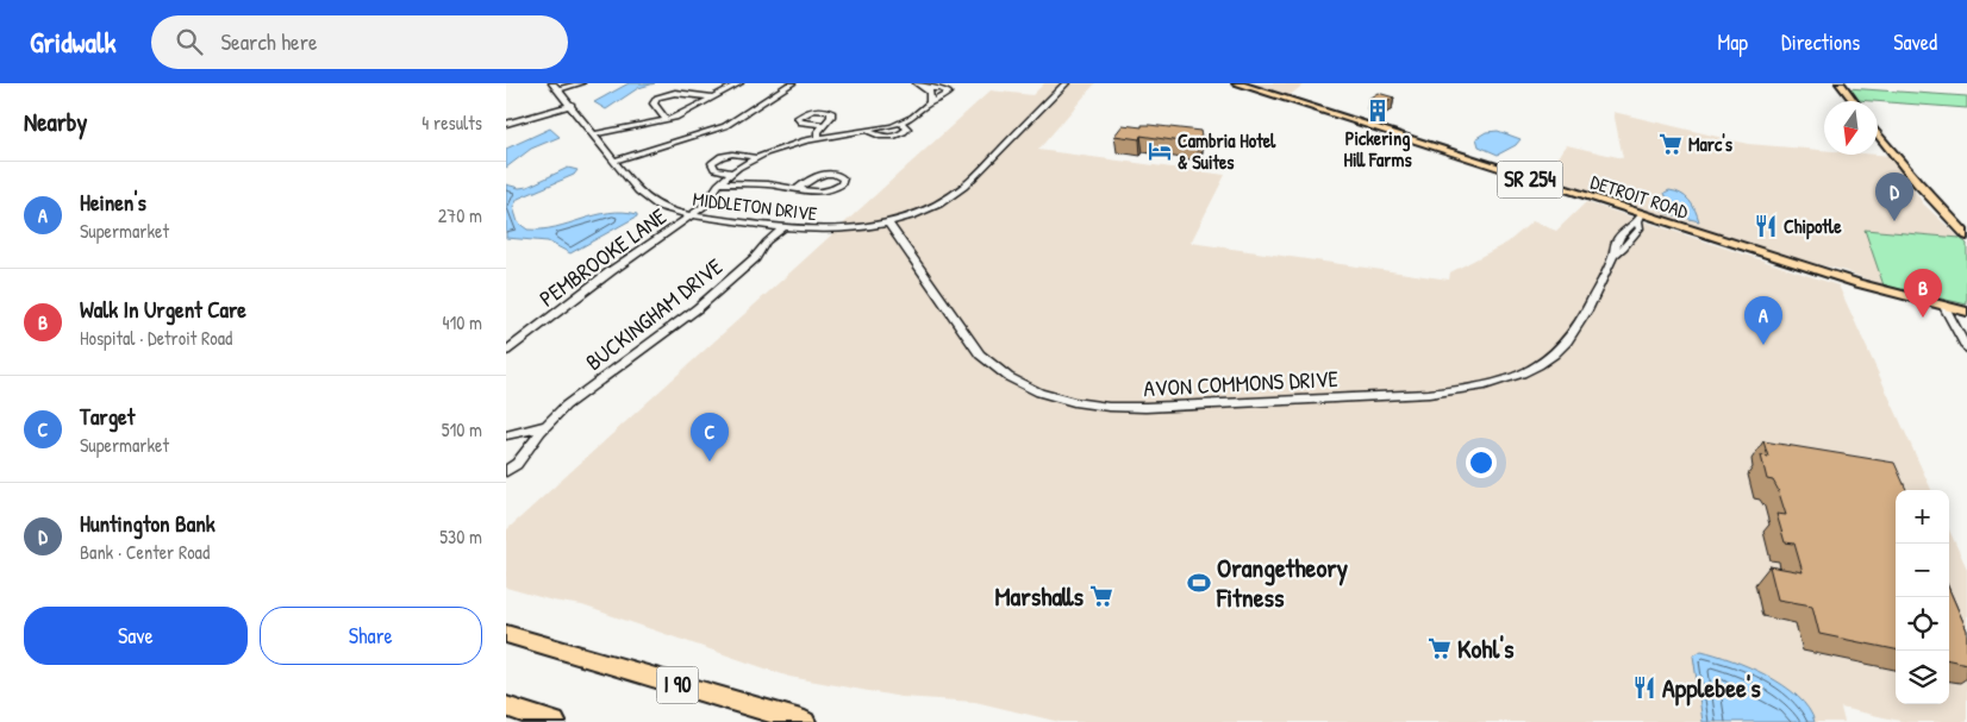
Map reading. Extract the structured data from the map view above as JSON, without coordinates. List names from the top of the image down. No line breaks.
{"streets":{"highway":["I 90"],"main road":["SR 254","DETROIT ROAD"],"street":["MIDDLETON DRIVE","PEMBROOKE LANE","BUCKINGHAM DRIVE","AVON COMMONS DRIVE"]},"crossings":[["DETROIT ROAD","AVON COMMONS DRIVE"],["MIDDLETON DRIVE","PEMBROOKE LANE"],["MIDDLETON DRIVE","BUCKINGHAM DRIVE"],["MIDDLETON DRIVE","AVON COMMONS DRIVE"]],"places":{"building":["Pickering Hill Farms"],"supermarket":["Marc's","Marshalls","Kohl's"],"hotel":["Cambria Hotel & Suites"],"restaurant":["Chipotle","Applebee's"],"sports":["Orangetheory Fitness"]},"north":"bottom","page":{"header":"Gridwalk","search":"Search here","nav":["Map","Directions","Saved"],"heading":["Nearby","4 results"],"list":[{"mark":"A","name":"Heinen's","note":"Supermarket","value":"270 m"},{"mark":"B","name":"Walk In Urgent Care","note":"Hospital · Detroit Road","value":"410 m"},{"mark":"C","name":"Target","note":"Supermarket","value":"510 m"},{"mark":"D","name":"Huntington Bank","note":"Bank · Center Road","value":"530 m"}],"pins":["D","B","A","C"],"map_buttons":["+","−"],"buttons":["Save","Share"]}}
